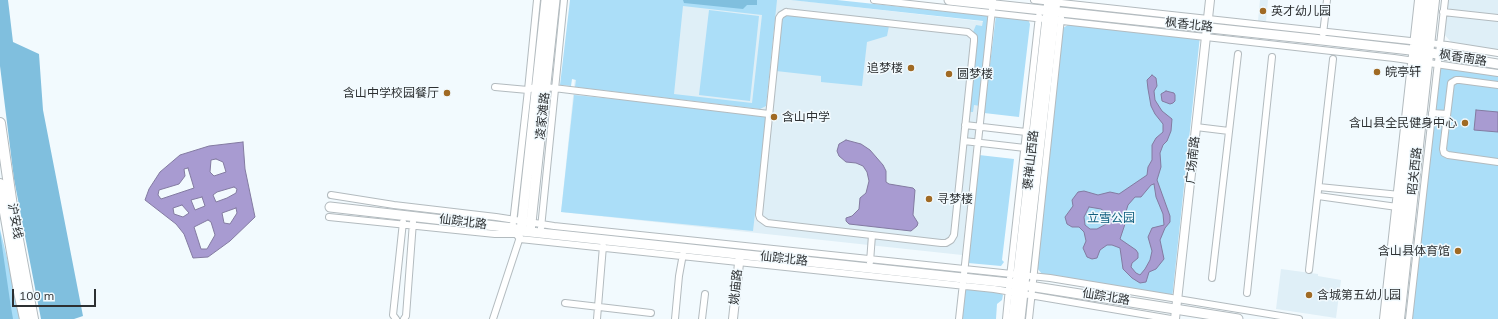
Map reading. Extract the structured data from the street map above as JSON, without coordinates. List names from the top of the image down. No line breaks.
{"streets":{"main road":["枫香北路","枫香南路","凌家滩路","褒禅山西路","昭关西路","沪安线","仙踪北路"],"street":["广场南路","姚庙路"]},"crossings":[["枫香北路","枫香南路"],["枫香北路","褒禅山西路"],["枫香北路","广场南路"],["枫香北路","昭关西路"],["枫香南路","昭关西路"],["凌家滩路","仙踪北路"],["褒禅山西路","仙踪北路"],["广场南路","仙踪北路"],["仙踪北路","姚庙路"]],"parks":["立雪公园"],"places":["英才幼儿园","追梦楼","皖亭轩","圆梦楼","含山中学校园餐厅","含山中学","含山县全民健身中心","寻梦楼","含山县体育馆","含城第五幼儿园"],"scale_bar":"100 m"}
